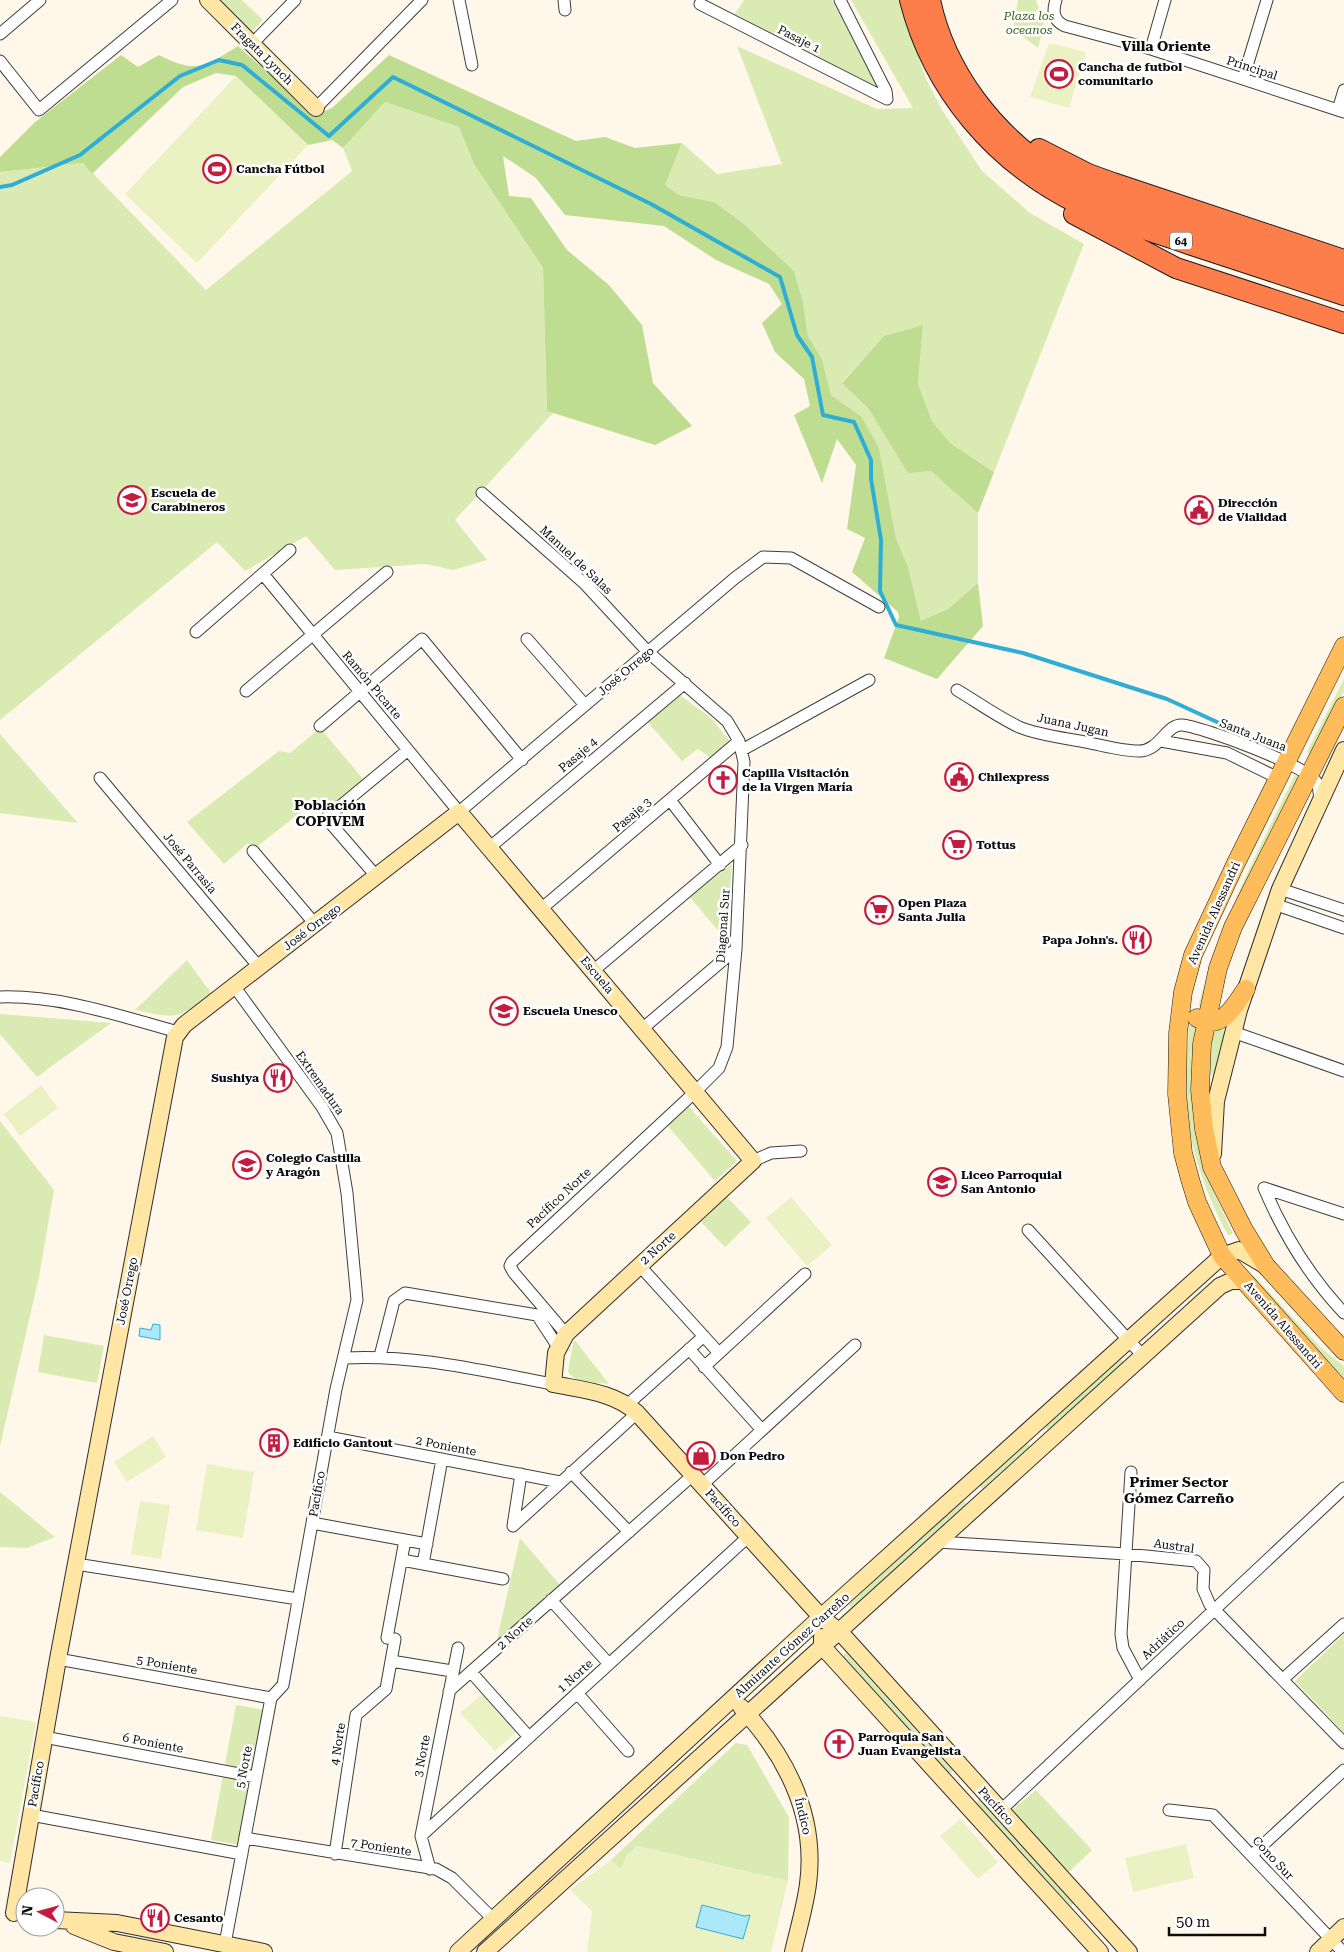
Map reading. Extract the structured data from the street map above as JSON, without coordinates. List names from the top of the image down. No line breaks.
{"streets":{"highway":["64"],"main road":["Avenida Alessandri"],"street":["Pasaje 1","Fragata Lynch","Principal","Manuel de Salas","José Orrego","Ramón Picarte","Juana Jugan","Santa Juana","Pasaje 4","Pasaje 3","José Parrasia","Diagonal Sur","Escuela","Extremadura","Pacífico Norte","2 Norte","2 Poniente","Pacífico","Austral","Adriático","Almirante Gómez Carreño","5 Poniente","1 Norte","6 Poniente","4 Norte","3 Norte","5 Norte","Índico","7 Poniente","Cono Sur"]},"crossings":[["Manuel de Salas","José Orrego"],["Manuel de Salas","Diagonal Sur"],["José Orrego","Ramón Picarte"],["José Orrego","José Parrasia"],["José Orrego","Diagonal Sur"],["José Orrego","Escuela"],["José Orrego","Extremadura"],["José Orrego","Pacífico"],["Ramón Picarte","Escuela"],["Juana Jugan","Santa Juana"],["Santa Juana","Avenida Alessandri"],["Pasaje 4","Diagonal Sur"],["Pasaje 4","Escuela"],["Pasaje 3","Diagonal Sur"],["Pasaje 3","Escuela"],["Avenida Alessandri","Almirante Gómez Carreño"],["Diagonal Sur","Escuela"],["Diagonal Sur","Pacífico Norte"],["Escuela","Pacífico Norte"],["Escuela","2 Norte"],["Extremadura","Pacífico"],["Pacífico Norte","2 Norte"],["2 Norte","Pacífico"],["2 Norte","3 Norte"],["2 Poniente","Pacífico"],["Pacífico","Adriático"],["Pacífico","Almirante Gómez Carreño"],["Pacífico","5 Poniente"],["Pacífico","1 Norte"],["Pacífico","6 Poniente"],["Pacífico","5 Norte"],["Austral","Adriático"],["Austral","Almirante Gómez Carreño"],["Almirante Gómez Carreño","Índico"],["Almirante Gómez Carreño","7 Poniente"],["5 Poniente","5 Norte"],["1 Norte","3 Norte"],["6 Poniente","5 Norte"],["4 Norte","7 Poniente"],["3 Norte","7 Poniente"],["5 Norte","7 Poniente"]],"districts":["Villa Oriente","Población COPIVEM","Primer Sector Gómez Carreño"],"parks":["Plaza los oceanos"],"places":{"sports":["Cancha de futbol comunitario","Cancha Fútbol"],"school or university":["Escuela de Carabineros","Escuela Unesco","Colegio Castilla y Aragón","Liceo Parroquial San Antonio"],"public building":["Dirección de Vialidad","Chilexpress"],"church":["Capilla Visitación de la Virgen María","Parroquia San Juan Evangelista"],"supermarket":["Tottus","Open Plaza Santa Julia"],"restaurant":["Papa John's.","Sushiya","Cesanto"],"building":["Edificio Gantout"],"shop":["Don Pedro"]},"scale_bar":"50 m","north":"left"}
